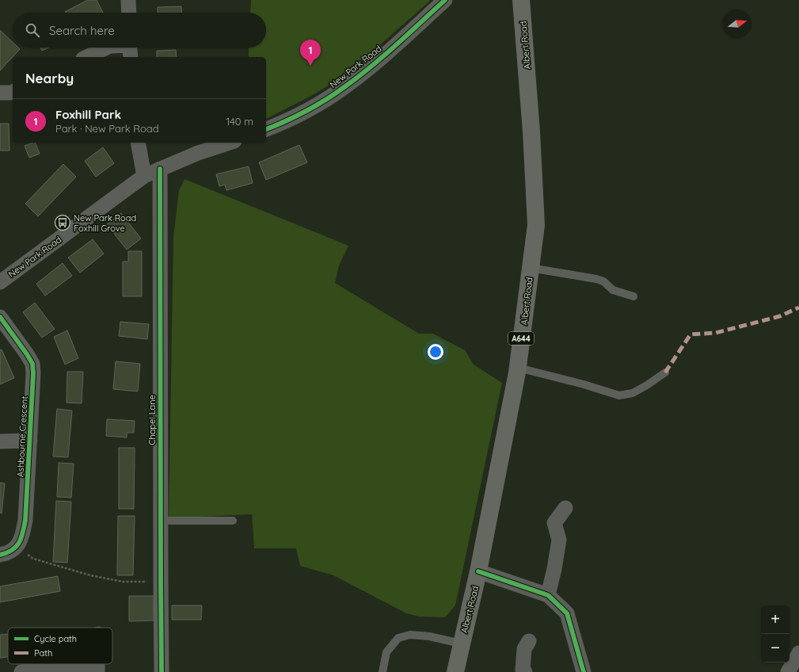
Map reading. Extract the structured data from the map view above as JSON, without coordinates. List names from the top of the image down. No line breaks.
{"streets":{"main road":["Albert Road","A644"],"street":["New Park Road","Chapel Lane","Ashbourne Crescent"]},"crossings":[["New Park Road","Chapel Lane"]],"places":{"bus stop":["New Park Road Foxhill Grove"]},"legend":["Cycle path","Path"],"north":"right","page":{"search":"Search here","pins":"1","heading":"Nearby","list":[{"mark":"1","name":"Foxhill Park","note":"Park · New Park Road","value":"140 m"}],"map_buttons":["+","−"]}}
